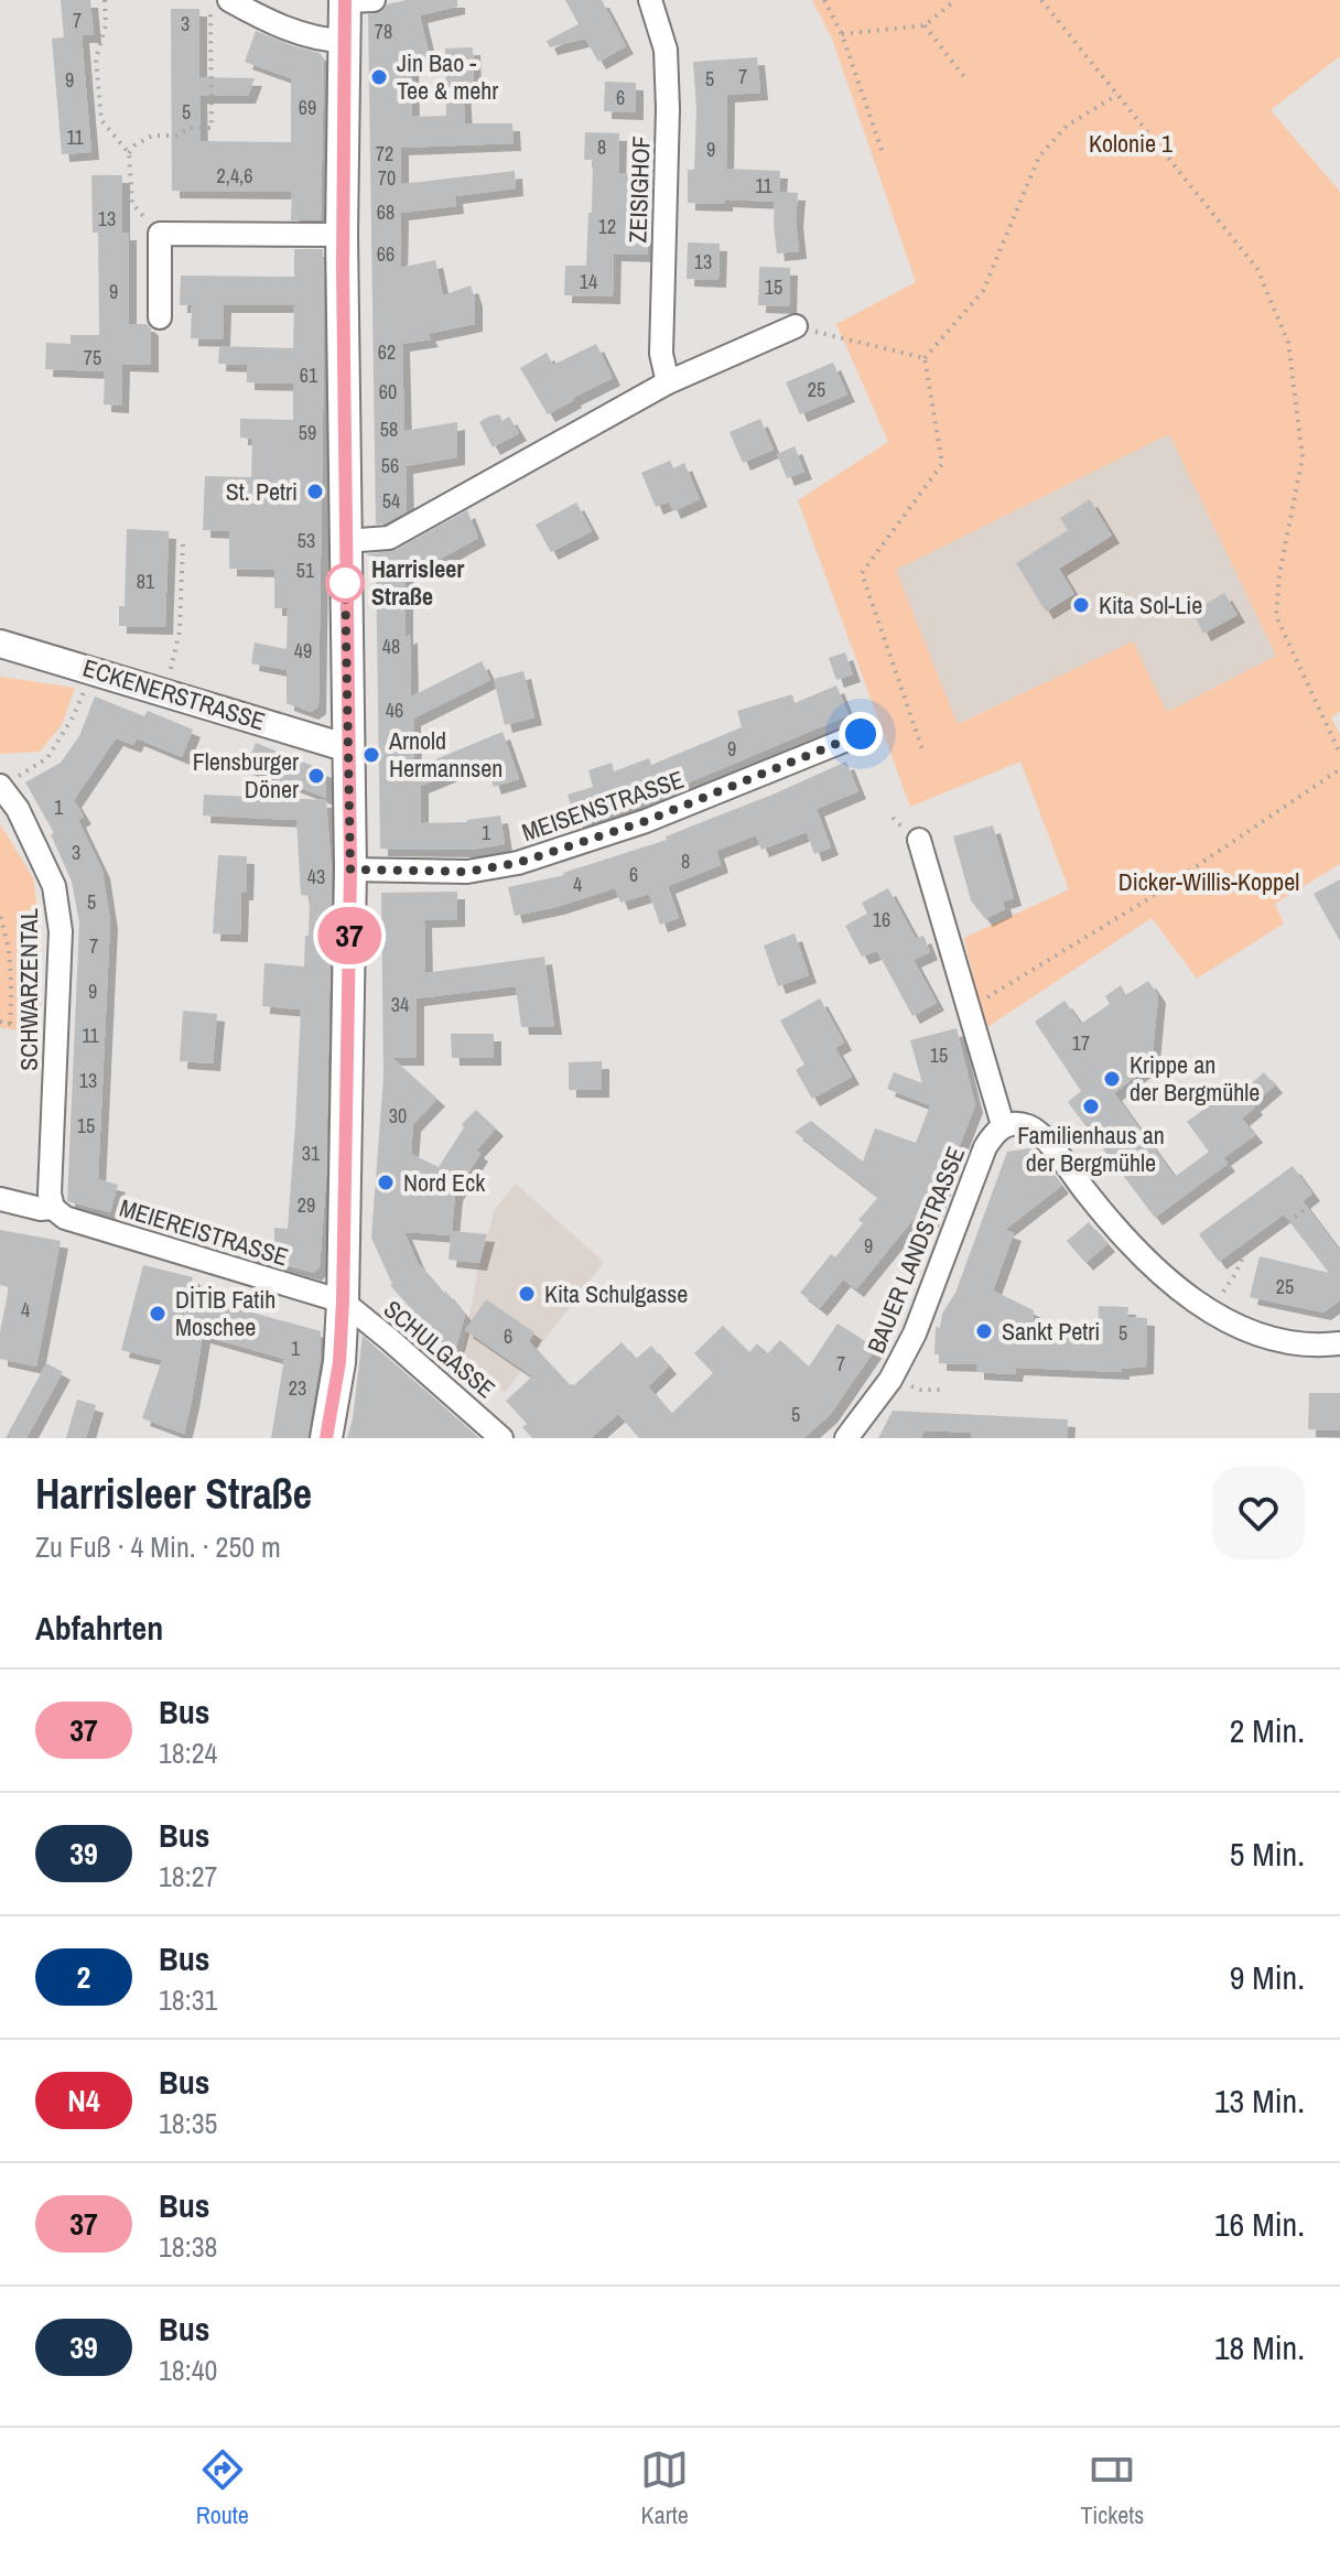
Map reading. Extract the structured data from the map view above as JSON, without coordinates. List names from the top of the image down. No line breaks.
{"streets":{"street":["ZEISIGHOF","ECKENERSTRASSE","MEISENSTRASSE","SCHWARZENTAL","MEIEREISTRASSE","BAUER LANDSTRASSE","SCHULGASSE"]},"crossings":[["SCHWARZENTAL","MEIEREISTRASSE"],["MEIEREISTRASSE","SCHULGASSE"]],"parks":["Kolonie 1","Dicker-Willis-Koppel"],"places":["Jin Bao - Tee & mehr","St. Petri","Harrisleer Straße","Kita Sol-Lie","Arnold Hermannsen","Flensburger Döner","Krippe an der Bergmühle","Familienhaus an der Bergmühle","Nord Eck","Kita Schulgasse","DİTİB Fatih Moschee","Sankt Petri"],"lines":["bus line 37"],"house_numbers":["7","3","78","7","5","9","6","69","5","11","8","9","72","2,4,6","70","11","68","13","12","66","13","14","15","9","62","75","61","25","60","58","59","56","54","53","51","81","48","49","46","9","1","1","3","8","6","43","4","5","16","7","9","34","11","17","15","13","30","15","31","29","9","25","4","5","6","1","7","23","5"],"page":{"on_map":"37","heading":[["Harrisleer Straße","Zu Fuß · 4 Min. · 250 m"],"Abfahrten"],"list":[{"mark":"37","name":"Bus","note":"18:24","value":"2 Min."},{"mark":"39","name":"Bus","note":"18:27","value":"5 Min."},{"mark":"2","name":"Bus","note":"18:31","value":"9 Min."},{"mark":"N4","name":"Bus","note":"18:35","value":"13 Min."},{"mark":"37","name":"Bus","note":"18:38","value":"16 Min."},{"mark":"39","name":"Bus","note":"18:40","value":"18 Min."}],"tabs":["Route","Karte","Tickets"]}}
